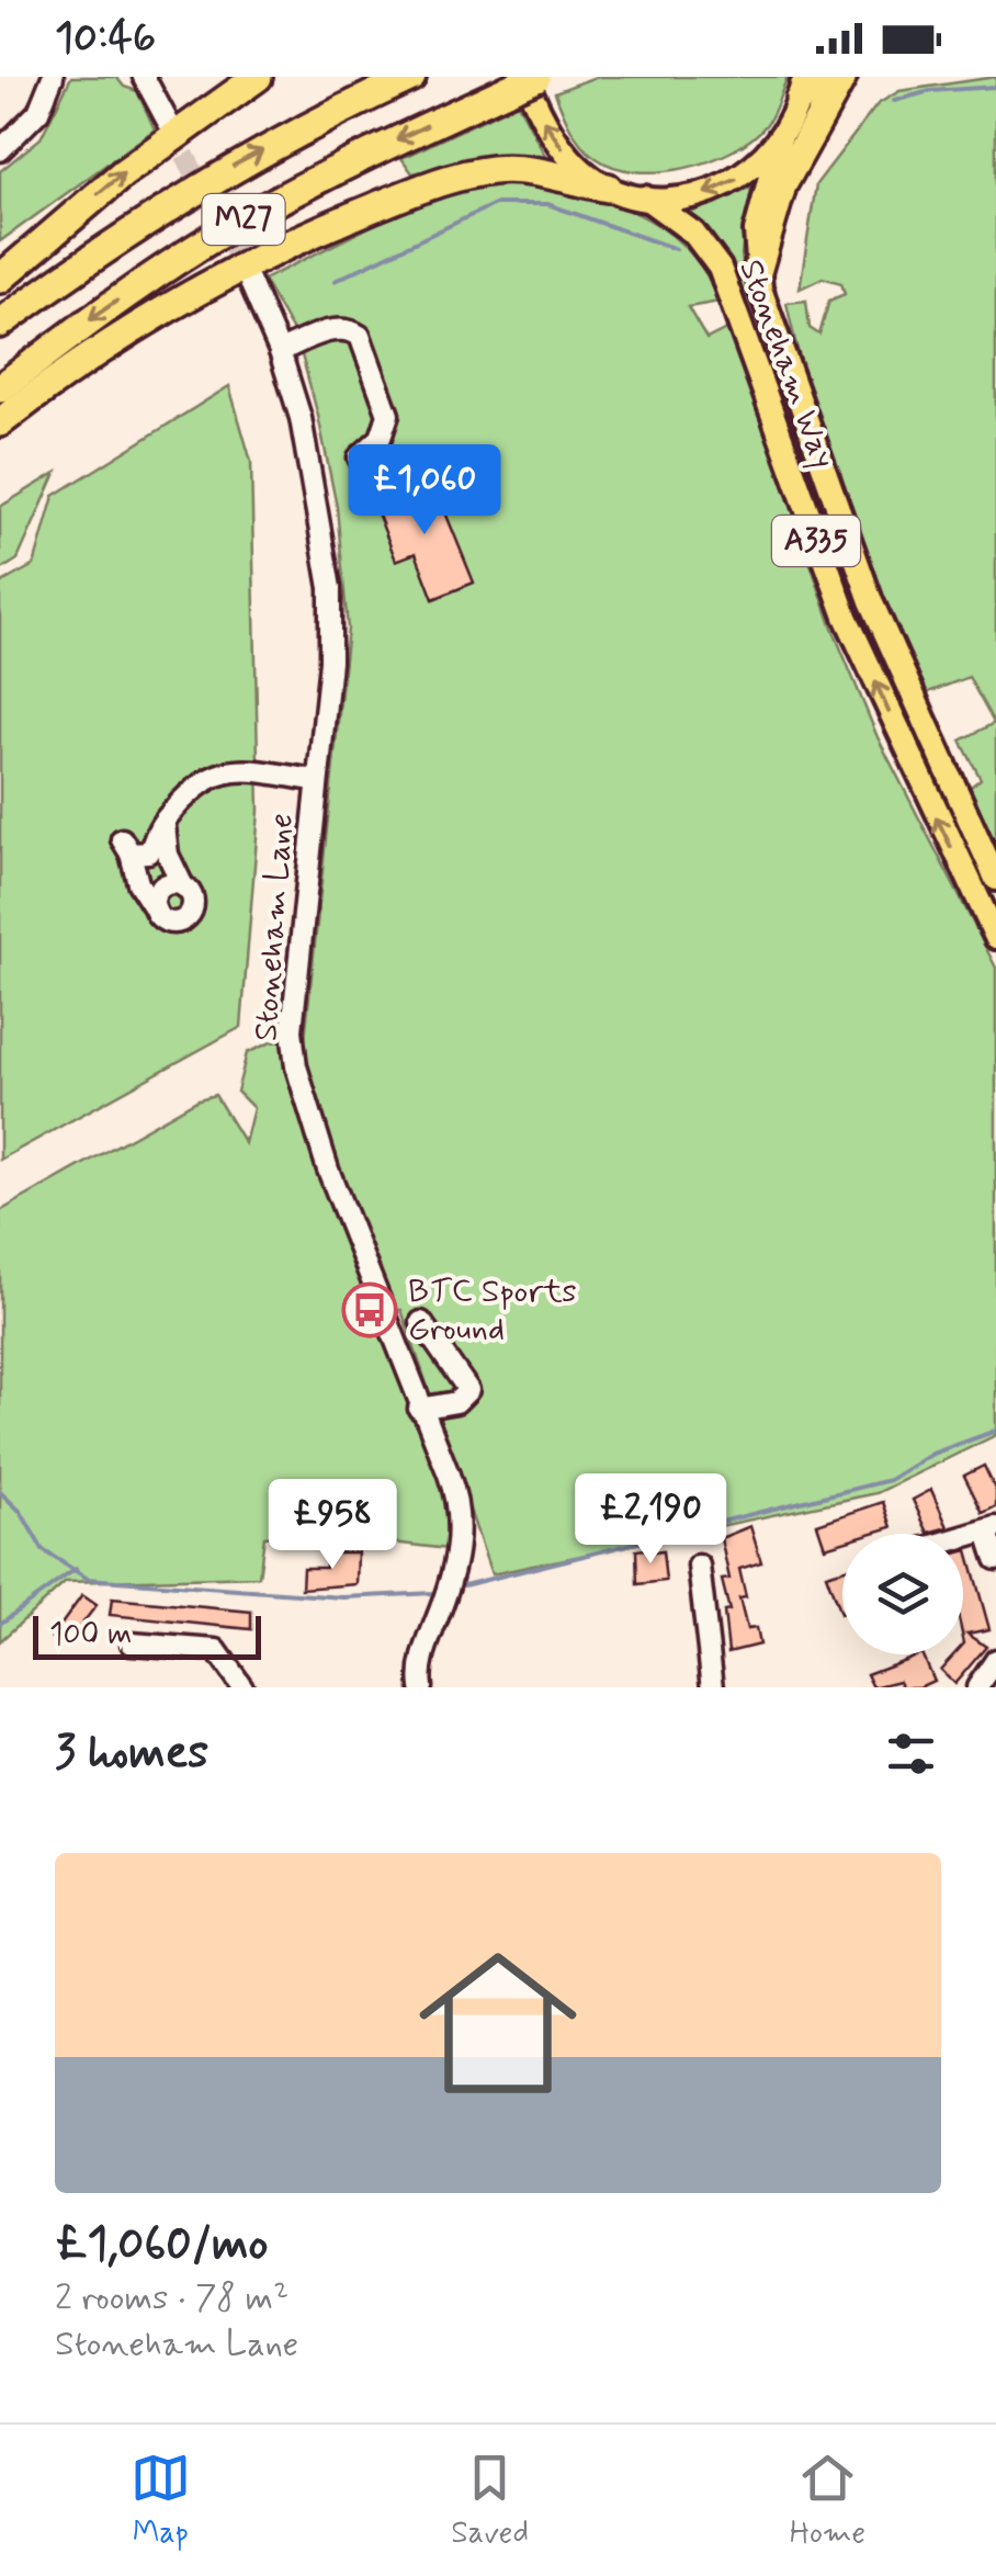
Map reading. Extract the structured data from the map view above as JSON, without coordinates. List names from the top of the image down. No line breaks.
{"streets":{"highway":["M27"],"main road":["Stoneham Way","A335"],"street":["Stoneham Lane"]},"places":{"bus stop":["BTC Sports Ground"]},"scale_bar":"100 m","page":{"status":"10:46","price":["£1,060","£2,190","£958"],"scale":"100 m","heading":"3 homes","list":[{"name":"£1,060/mo","note":"2 rooms · 78 m² · Stoneham Lane"}],"tabs":["Map","Saved","Home"]}}
